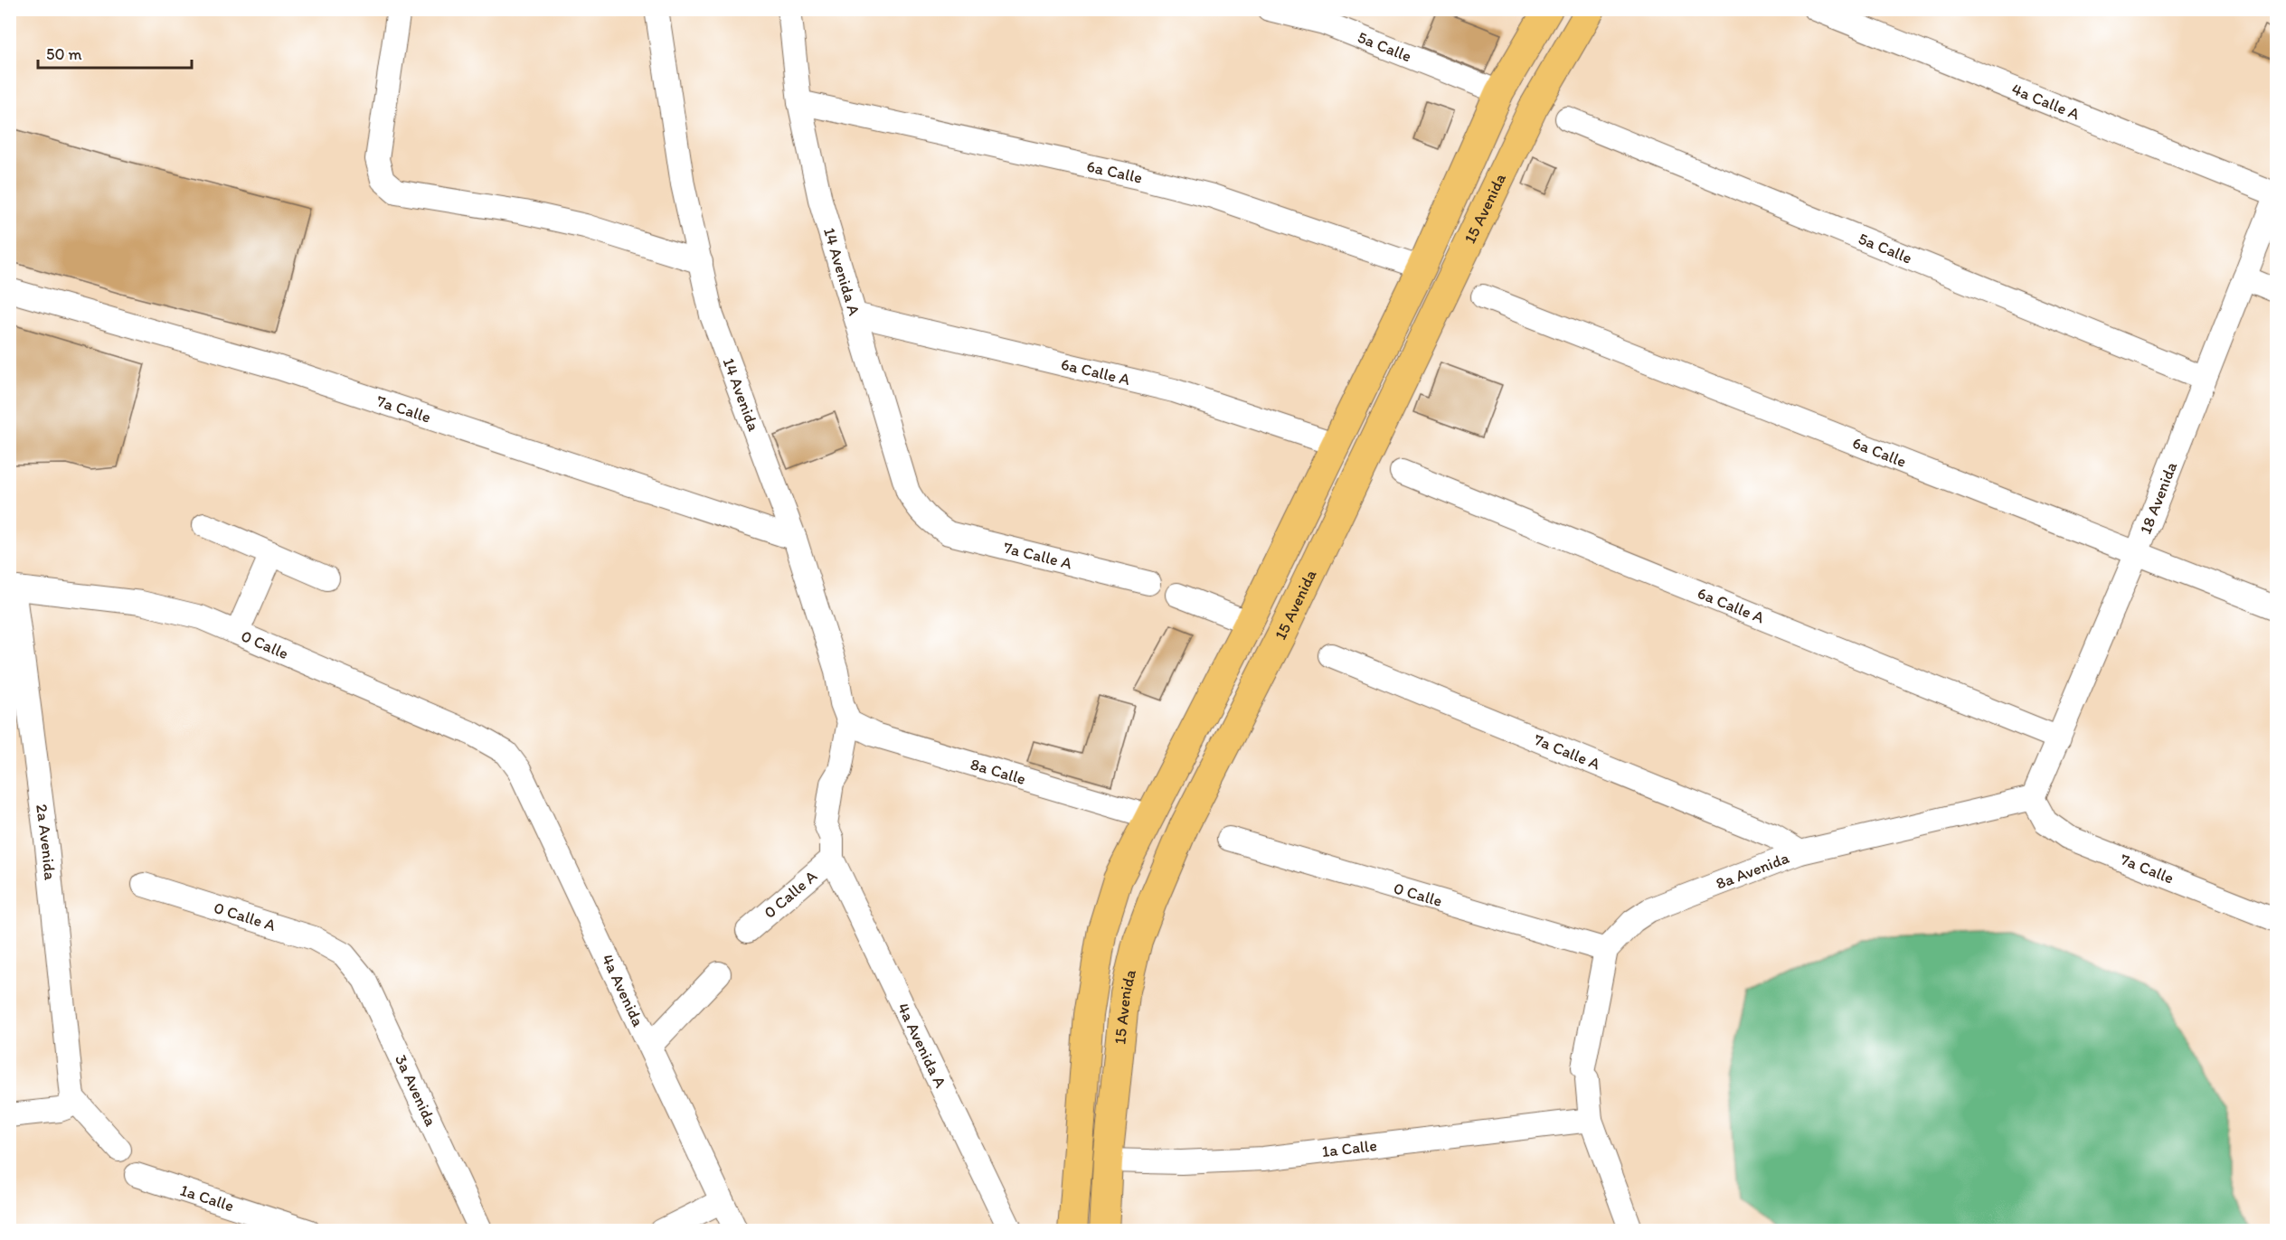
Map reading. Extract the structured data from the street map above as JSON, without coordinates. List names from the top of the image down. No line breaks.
{"streets":{"main road":["15 Avenida"],"street":["5a Calle","4a Calle A","6a Calle","14 Avenida A","6a Calle A","14 Avenida","7a Calle","18 Avenida","7a Calle A","0 Calle","8a Calle","2a Avenida","8a Avenida","0 Calle A","4a Avenida","4a Avenida A","3a Avenida","1a Calle"]},"crossings":[["5a Calle","15 Avenida"],["5a Calle","18 Avenida"],["4a Calle A","18 Avenida"],["6a Calle","15 Avenida"],["6a Calle","14 Avenida A"],["6a Calle","18 Avenida"],["15 Avenida","6a Calle A"],["15 Avenida","8a Calle"],["15 Avenida","1a Calle"],["14 Avenida A","6a Calle A"],["14 Avenida A","7a Calle A"],["6a Calle A","18 Avenida"],["14 Avenida","7a Calle"],["14 Avenida","8a Calle"],["14 Avenida","0 Calle A"],["14 Avenida","4a Avenida A"],["7a Calle","18 Avenida"],["7a Calle","8a Avenida"],["18 Avenida","8a Avenida"],["7a Calle A","8a Avenida"],["0 Calle","2a Avenida"],["0 Calle","8a Avenida"],["0 Calle","4a Avenida"],["0 Calle A","4a Avenida A"],["0 Calle A","3a Avenida"]],"scale_bar":"50 m"}
